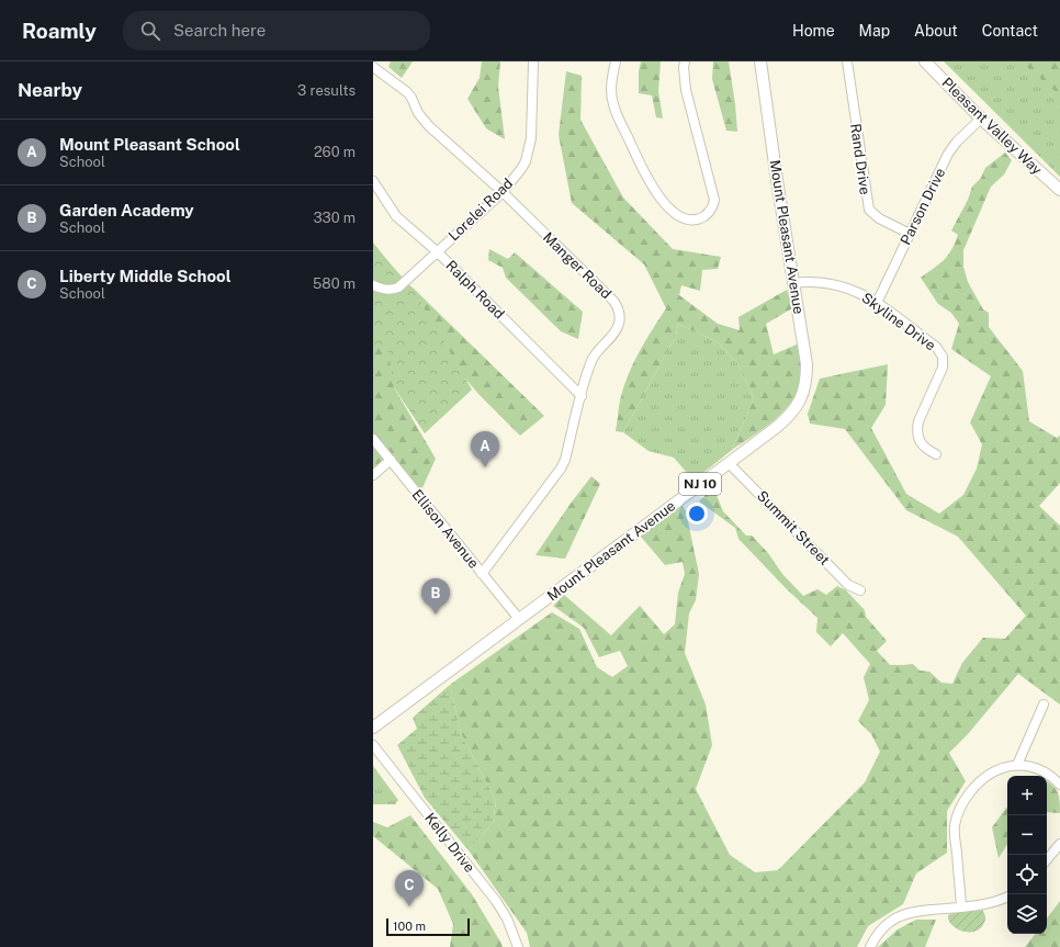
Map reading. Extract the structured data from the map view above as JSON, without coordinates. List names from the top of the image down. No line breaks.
{"streets":{"main road":["Pleasant Valley Way","Mount Pleasant Avenue","NJ 10"],"street":["Rand Drive","Parson Drive","Lorelei Road","Manger Road","Ralph Road","Skyline Drive","Summit Street","Ellison Avenue","Kelly Drive"]},"crossings":[["Pleasant Valley Way","Parson Drive"],["Rand Drive","Parson Drive"],["Parson Drive","Skyline Drive"],["Lorelei Road","Manger Road"],["Lorelei Road","Ralph Road"],["Mount Pleasant Avenue","Skyline Drive"],["Mount Pleasant Avenue","Summit Street"],["Mount Pleasant Avenue","Ellison Avenue"],["Manger Road","Ralph Road"],["Manger Road","Ellison Avenue"]],"scale_bar":"100 m","page":{"header":"Roamly","search":"Search here","nav":["Home","Map","About","Contact"],"heading":["Nearby","3 results"],"list":[{"mark":"A","name":"Mount Pleasant School","note":"School","value":"260 m"},{"mark":"B","name":"Garden Academy","note":"School","value":"330 m"},{"mark":"C","name":"Liberty Middle School","note":"School","value":"580 m"}],"pins":["A","B","C"],"map_buttons":["+","−"],"scale":"100 m"}}
